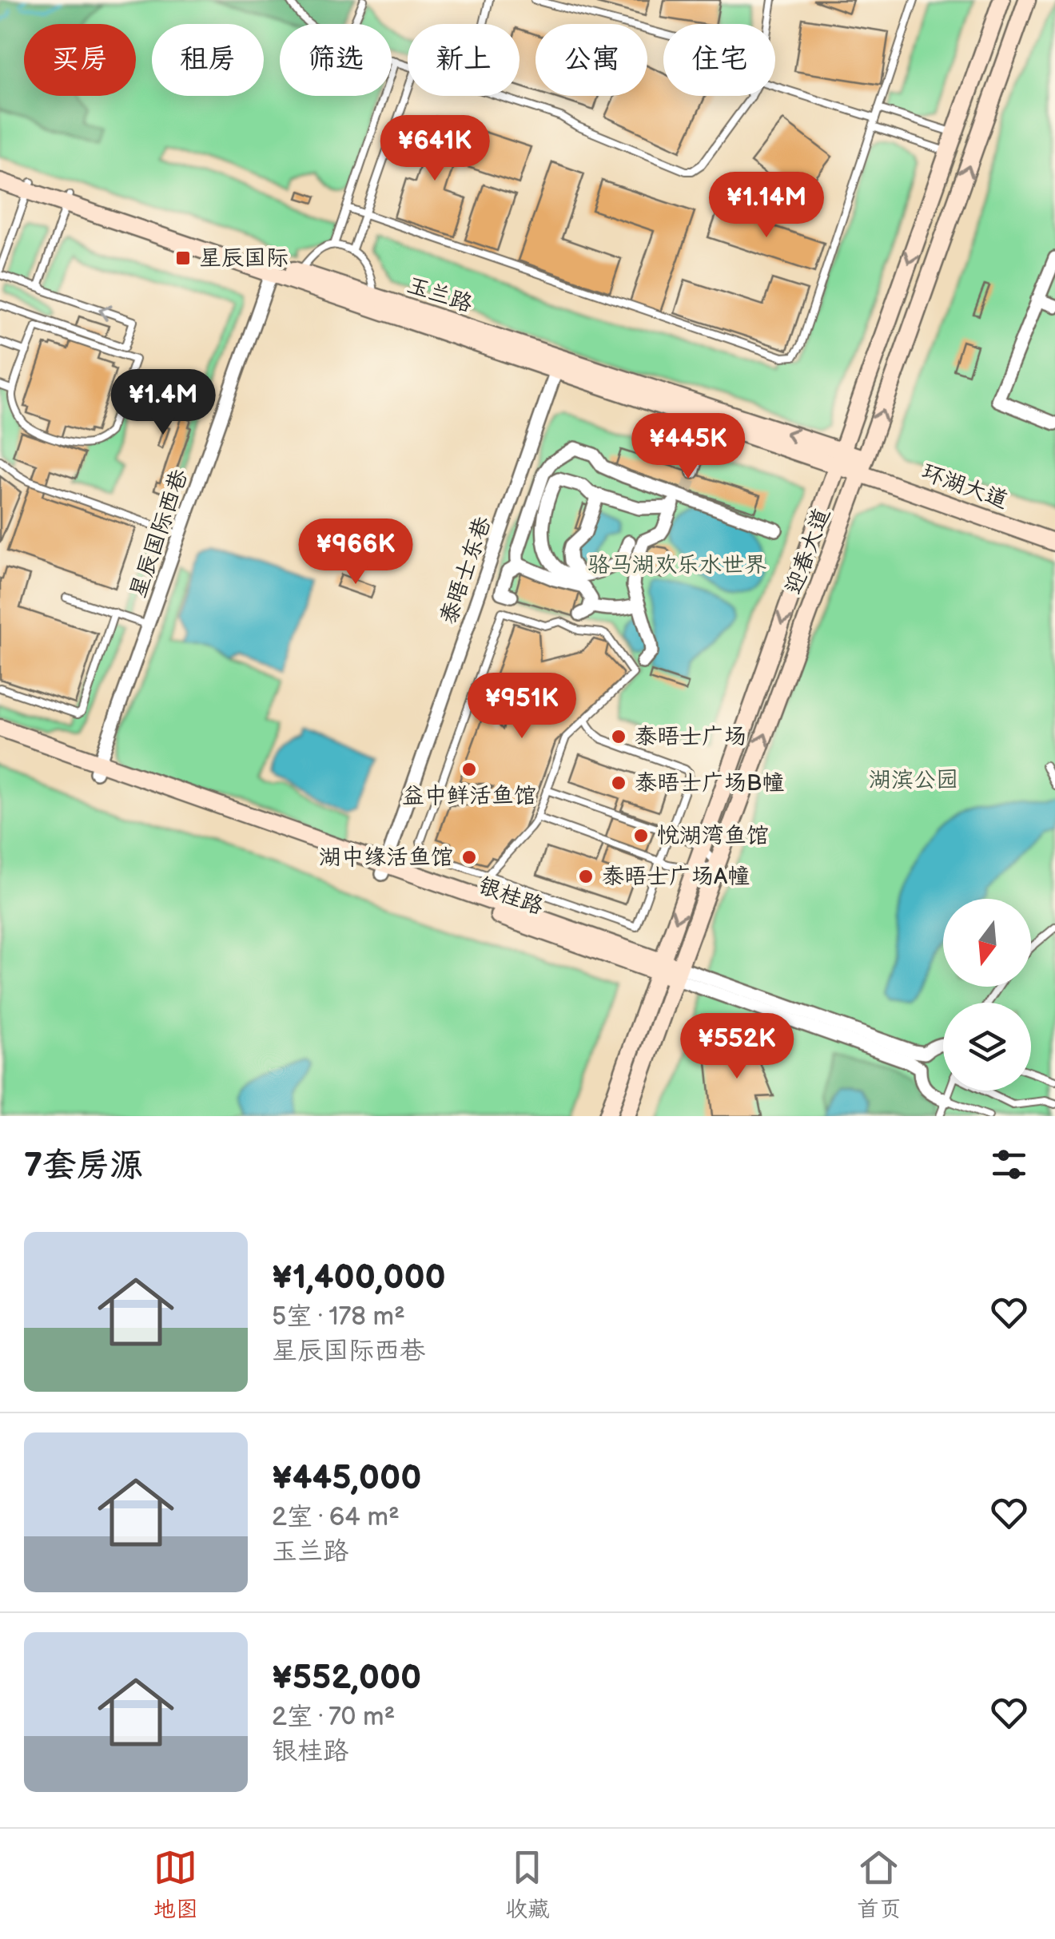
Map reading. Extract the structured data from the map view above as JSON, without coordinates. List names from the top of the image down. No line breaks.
{"streets":{"street":["玉兰路","环湖大道","星辰国际西巷","迎春大道","泰晤士东巷","银桂路"]},"crossings":[["玉兰路","环湖大道"],["玉兰路","星辰国际西巷"],["玉兰路","迎春大道"],["玉兰路","泰晤士东巷"],["环湖大道","迎春大道"],["星辰国际西巷","银桂路"],["迎春大道","银桂路"],["泰晤士东巷","银桂路"]],"parks":["骆马湖欢乐水世界","湖滨公园"],"places":{"transit":["星辰国际"],"other":["泰晤士广场","益中鲜活鱼馆","泰晤士广场B幢","悦湖湾鱼馆","湖中缘活鱼馆","泰晤士广场A幢"]},"north":"bottom","page":{"chip":["买房","租房","筛选","新上","公寓","住宅"],"price":["¥641K","¥1.14M","¥1.4M","¥445K","¥966K","¥951K","¥552K"],"heading":"7套房源","list":[{"name":"¥1,400,000","note":"5室 · 178 m² · 星辰国际西巷"},{"name":"¥445,000","note":"2室 · 64 m² · 玉兰路"},{"name":"¥552,000","note":"2室 · 70 m² · 银桂路"}],"tabs":["地图","收藏","首页"]}}
